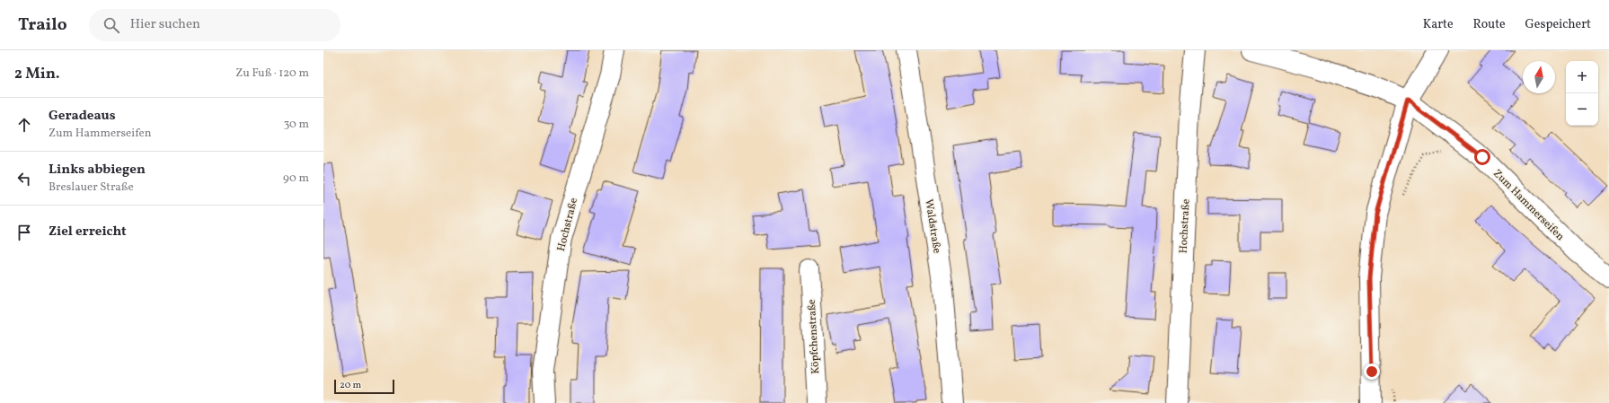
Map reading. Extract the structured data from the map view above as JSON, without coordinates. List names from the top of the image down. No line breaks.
{"streets":{"street":["Zum Hammerseifen","Hochstraße","Waldstraße","Köpfchenstraße"]},"scale_bar":"20 m","north":"top","page":{"header":"Trailo","search":"Hier suchen","nav":["Karte","Route","Gespeichert"],"heading":["2 Min.","Zu Fuß · 120 m"],"map_buttons":["+","−"],"list":[["Geradeaus","Zum Hammerseifen","30 m"],["Links abbiegen","Breslauer Straße","90 m"],"Ziel erreicht"],"scale":"20 m"}}
